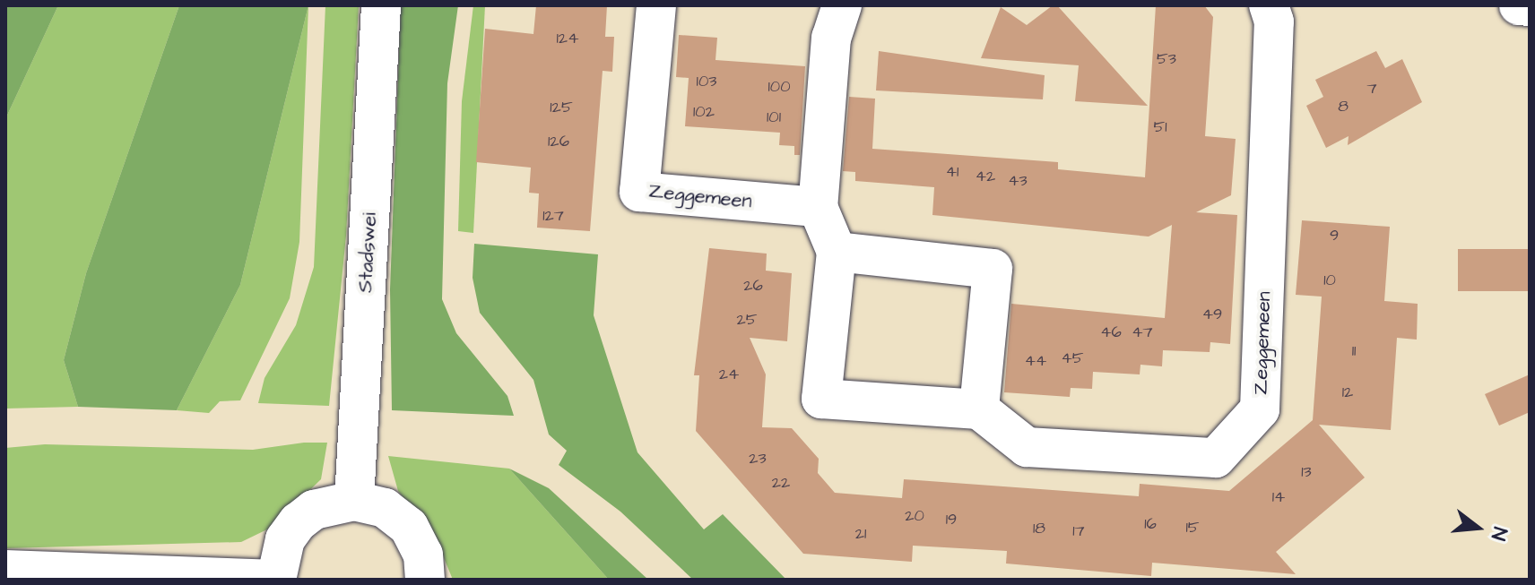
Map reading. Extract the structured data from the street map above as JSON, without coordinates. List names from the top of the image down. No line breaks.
{"streets":{"street":["Zeggemeen","Stadswei"]},"house_numbers":["124","53","103","100","7","8","125","102","101","51","126","41","42","43","127","9","10","26","49","25","46","47","11","45","44","24","12","23","13","22","14","20","19","16","15","18","17","21"],"north":"right"}
